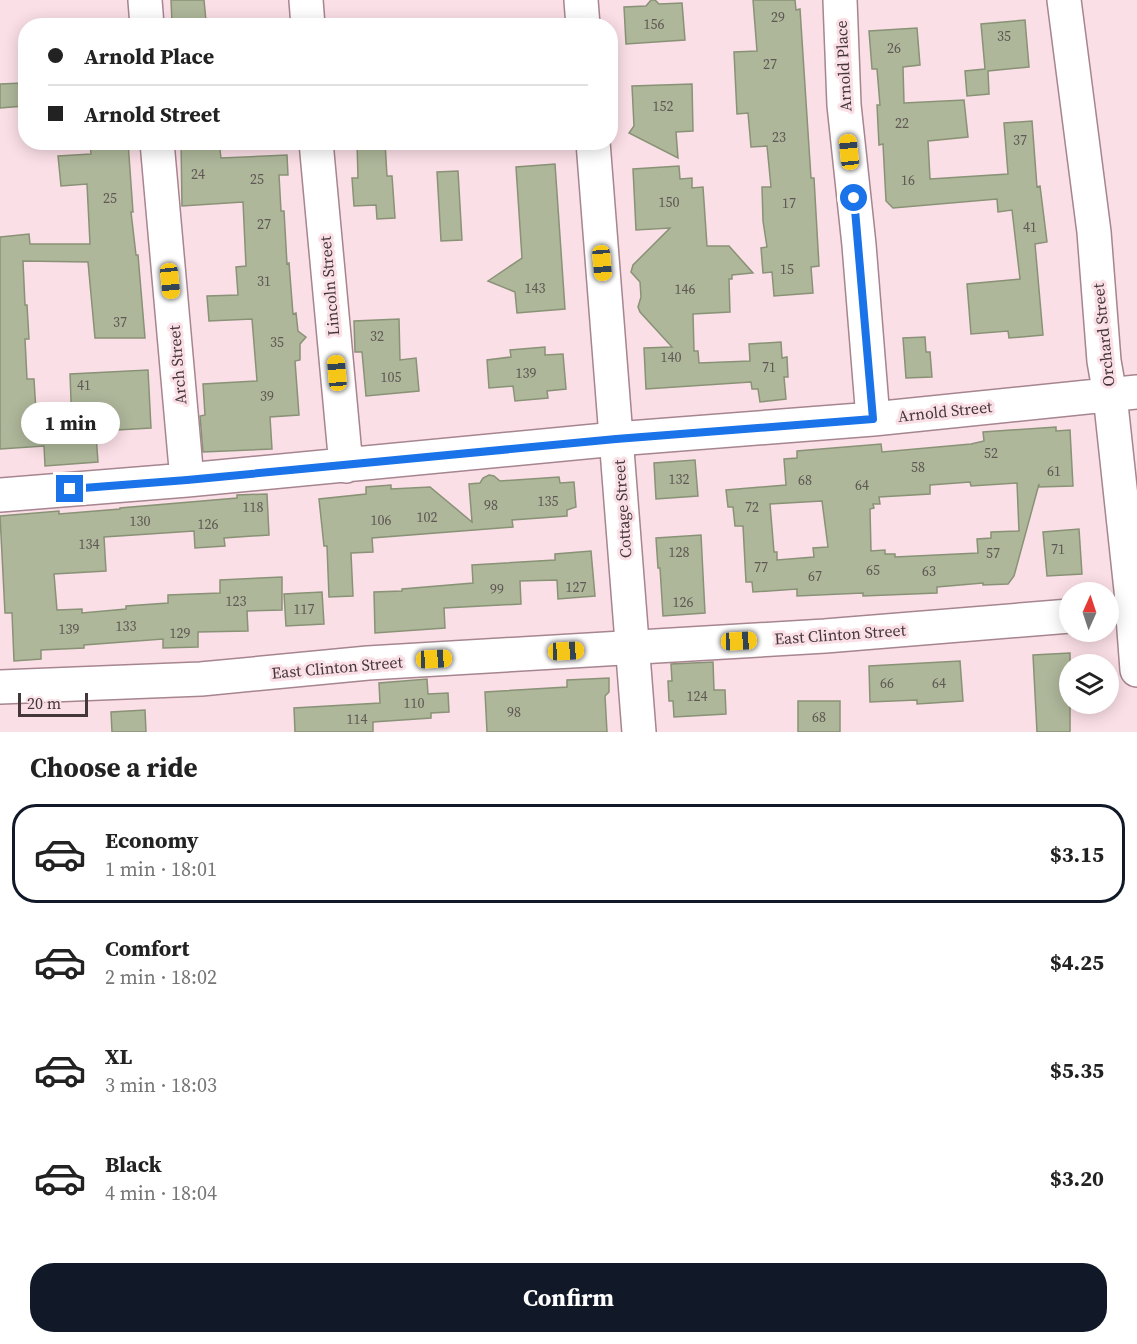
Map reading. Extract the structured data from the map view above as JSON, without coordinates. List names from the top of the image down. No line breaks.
{"streets":{"street":["Arnold Place","Lincoln Street","Orchard Street","Arch Street","Arnold Street","Cottage Street","East Clinton Street"]},"crossings":[["Arnold Place","Arnold Street"],["Lincoln Street","Arnold Street"],["Orchard Street","Arnold Street"],["Arch Street","Arnold Street"],["Arnold Street","Cottage Street"],["Cottage Street","East Clinton Street"]],"house_numbers":["29","156","35","26","27","152","22","23","37","24","25","16","25","150","17","27","41","15","31","143","146","37","32","35","140","71","139","105","41","39","52","58","61","132","68","64","135","98","118","72","102","106","130","126","134","71","128","57","77","65","63","67","127","99","123","126","117","133","139","129","66","64","124","110","98","68","114"],"scale_bar":"20 m","north":"top","page":{"banner":["Arnold Place","Arnold Street"],"bubble":"1 min","scale":"20 m","heading":"Choose a ride","list":[{"name":"Economy","note":"1 min · 18:01","value":"$3.15"},{"name":"Comfort","note":"2 min · 18:02","value":"$4.25"},{"name":"XL","note":"3 min · 18:03","value":"$5.35"},{"name":"Black","note":"4 min · 18:04","value":"$3.20"}],"buttons":"Confirm"}}
